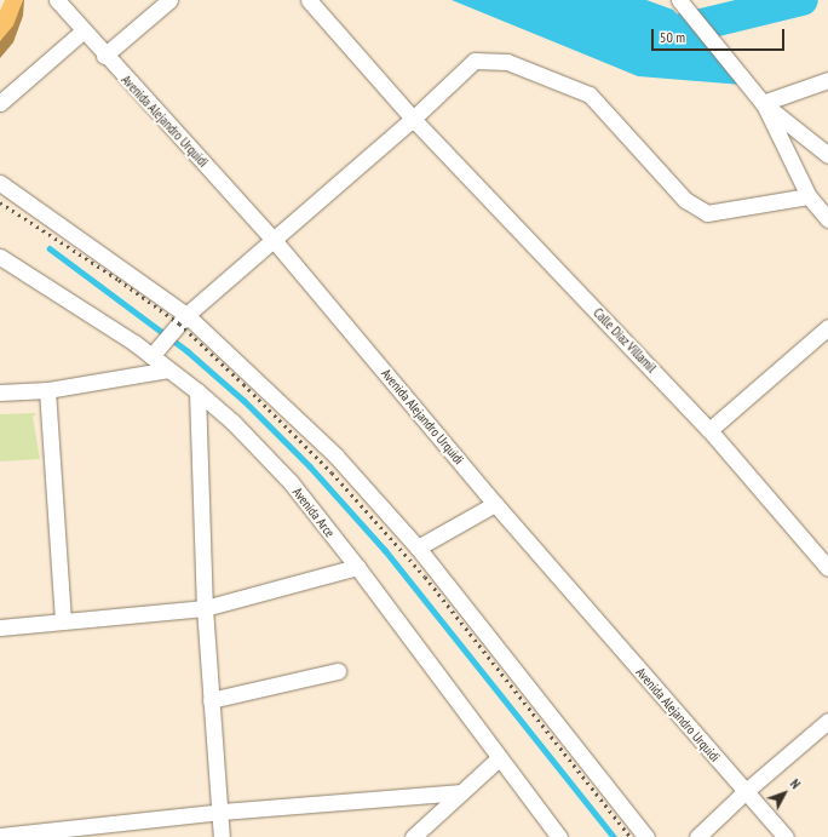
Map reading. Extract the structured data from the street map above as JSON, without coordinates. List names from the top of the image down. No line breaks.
{"streets":{"street":["Avenida Alejandro Urquidi","Calle Diaz Villamil","Avenida Arce"]},"scale_bar":"50 m","north":"top right"}
